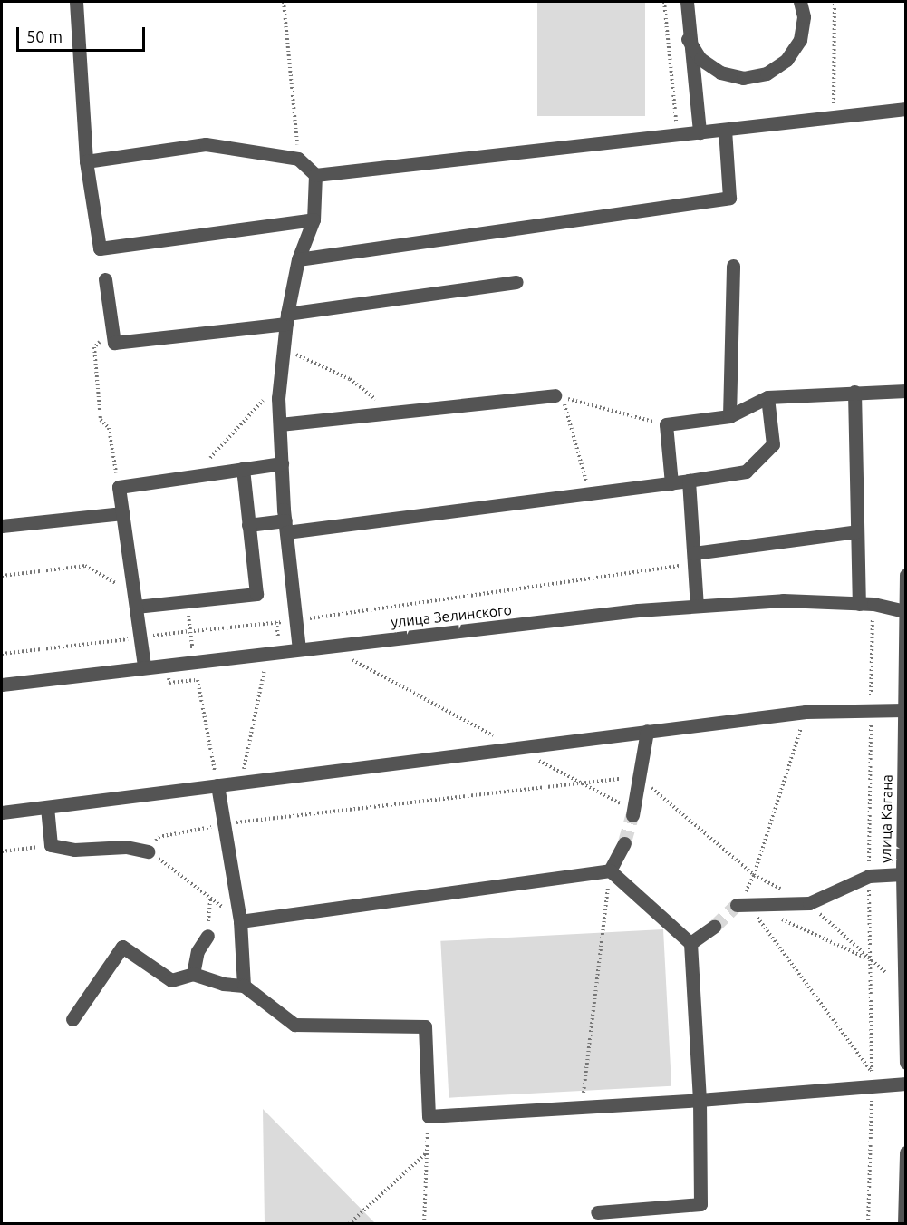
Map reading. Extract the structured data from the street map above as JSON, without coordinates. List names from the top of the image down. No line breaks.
{"streets":{"street":["улица Зелинского","улица Кагана"]},"crossings":[["улица Зелинского","улица Кагана"]],"scale_bar":"50 m"}
